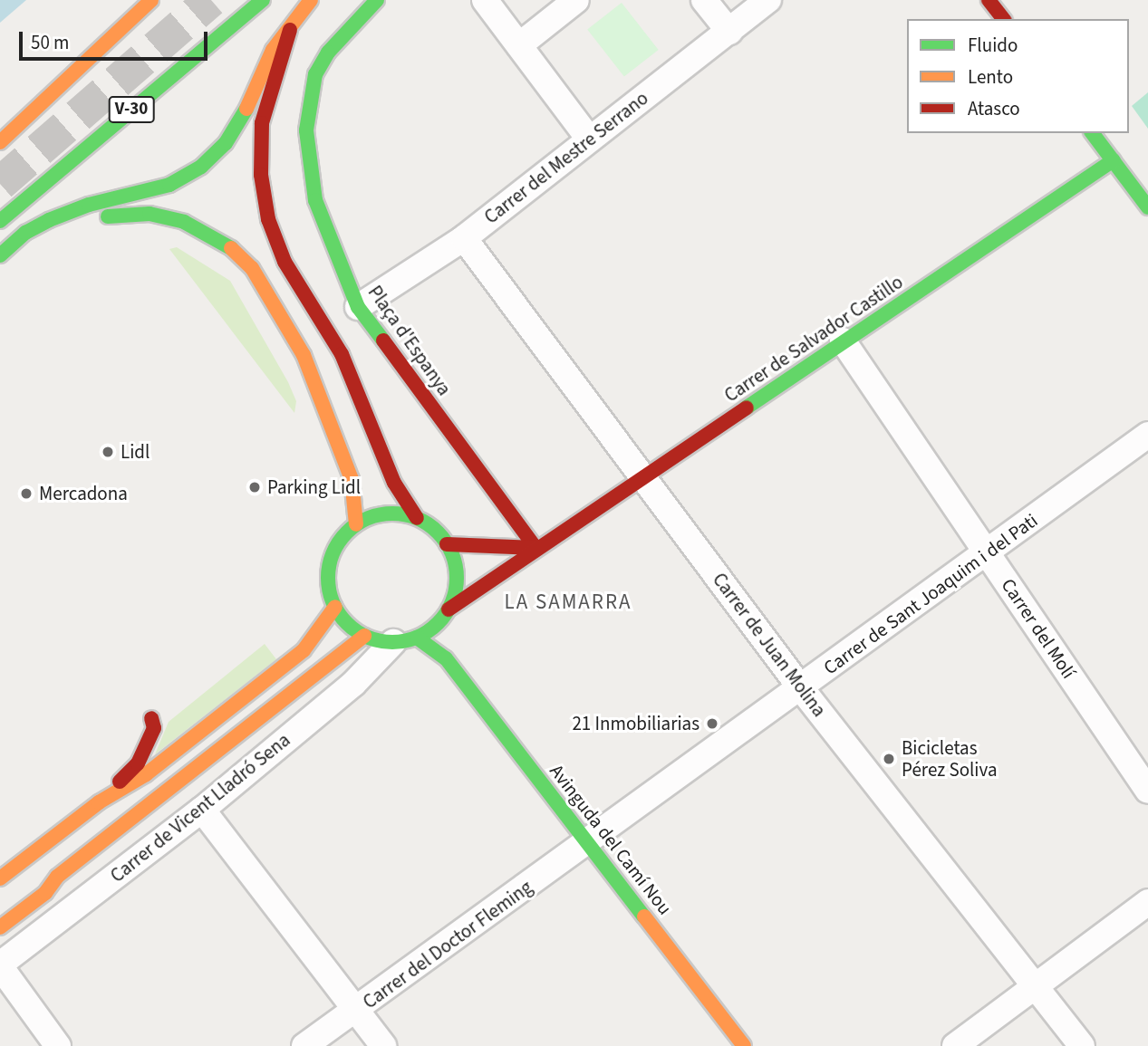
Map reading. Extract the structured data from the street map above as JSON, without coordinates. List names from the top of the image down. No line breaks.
{"streets":{"main road":["V-30","Carrer de Salvador Castillo","Plaça d'Espanya","Avinguda del Camí Nou"],"street":["Carrer del Mestre Serrano","Carrer de Sant Joaquim i del Pati","Carrer del Molí","Carrer de Juan Molina","Carrer de Vicent Lladró Sena","Carrer del Doctor Fleming"]},"crossings":[["Carrer del Mestre Serrano","Plaça d'Espanya"],["Carrer del Mestre Serrano","Carrer de Juan Molina"],["Carrer de Salvador Castillo","Plaça d'Espanya"],["Carrer de Salvador Castillo","Carrer del Molí"],["Carrer de Salvador Castillo","Carrer de Juan Molina"],["Carrer de Salvador Castillo","Carrer de Vicent Lladró Sena"],["Carrer de Salvador Castillo","Avinguda del Camí Nou"],["Carrer de Sant Joaquim i del Pati","Carrer del Molí"],["Carrer de Sant Joaquim i del Pati","Carrer de Juan Molina"],["Carrer de Sant Joaquim i del Pati","Avinguda del Camí Nou"],["Carrer de Sant Joaquim i del Pati","Carrer del Doctor Fleming"],["Carrer de Vicent Lladró Sena","Avinguda del Camí Nou"],["Avinguda del Camí Nou","Carrer del Doctor Fleming"]],"districts":["LA SAMARRA"],"places":["Lidl","Parking Lidl","Mercadona","21 Inmobiliarias","Bicicletas Pérez Soliva"],"legend":["Fluido","Lento","Atasco"],"scale_bar":"50 m"}
